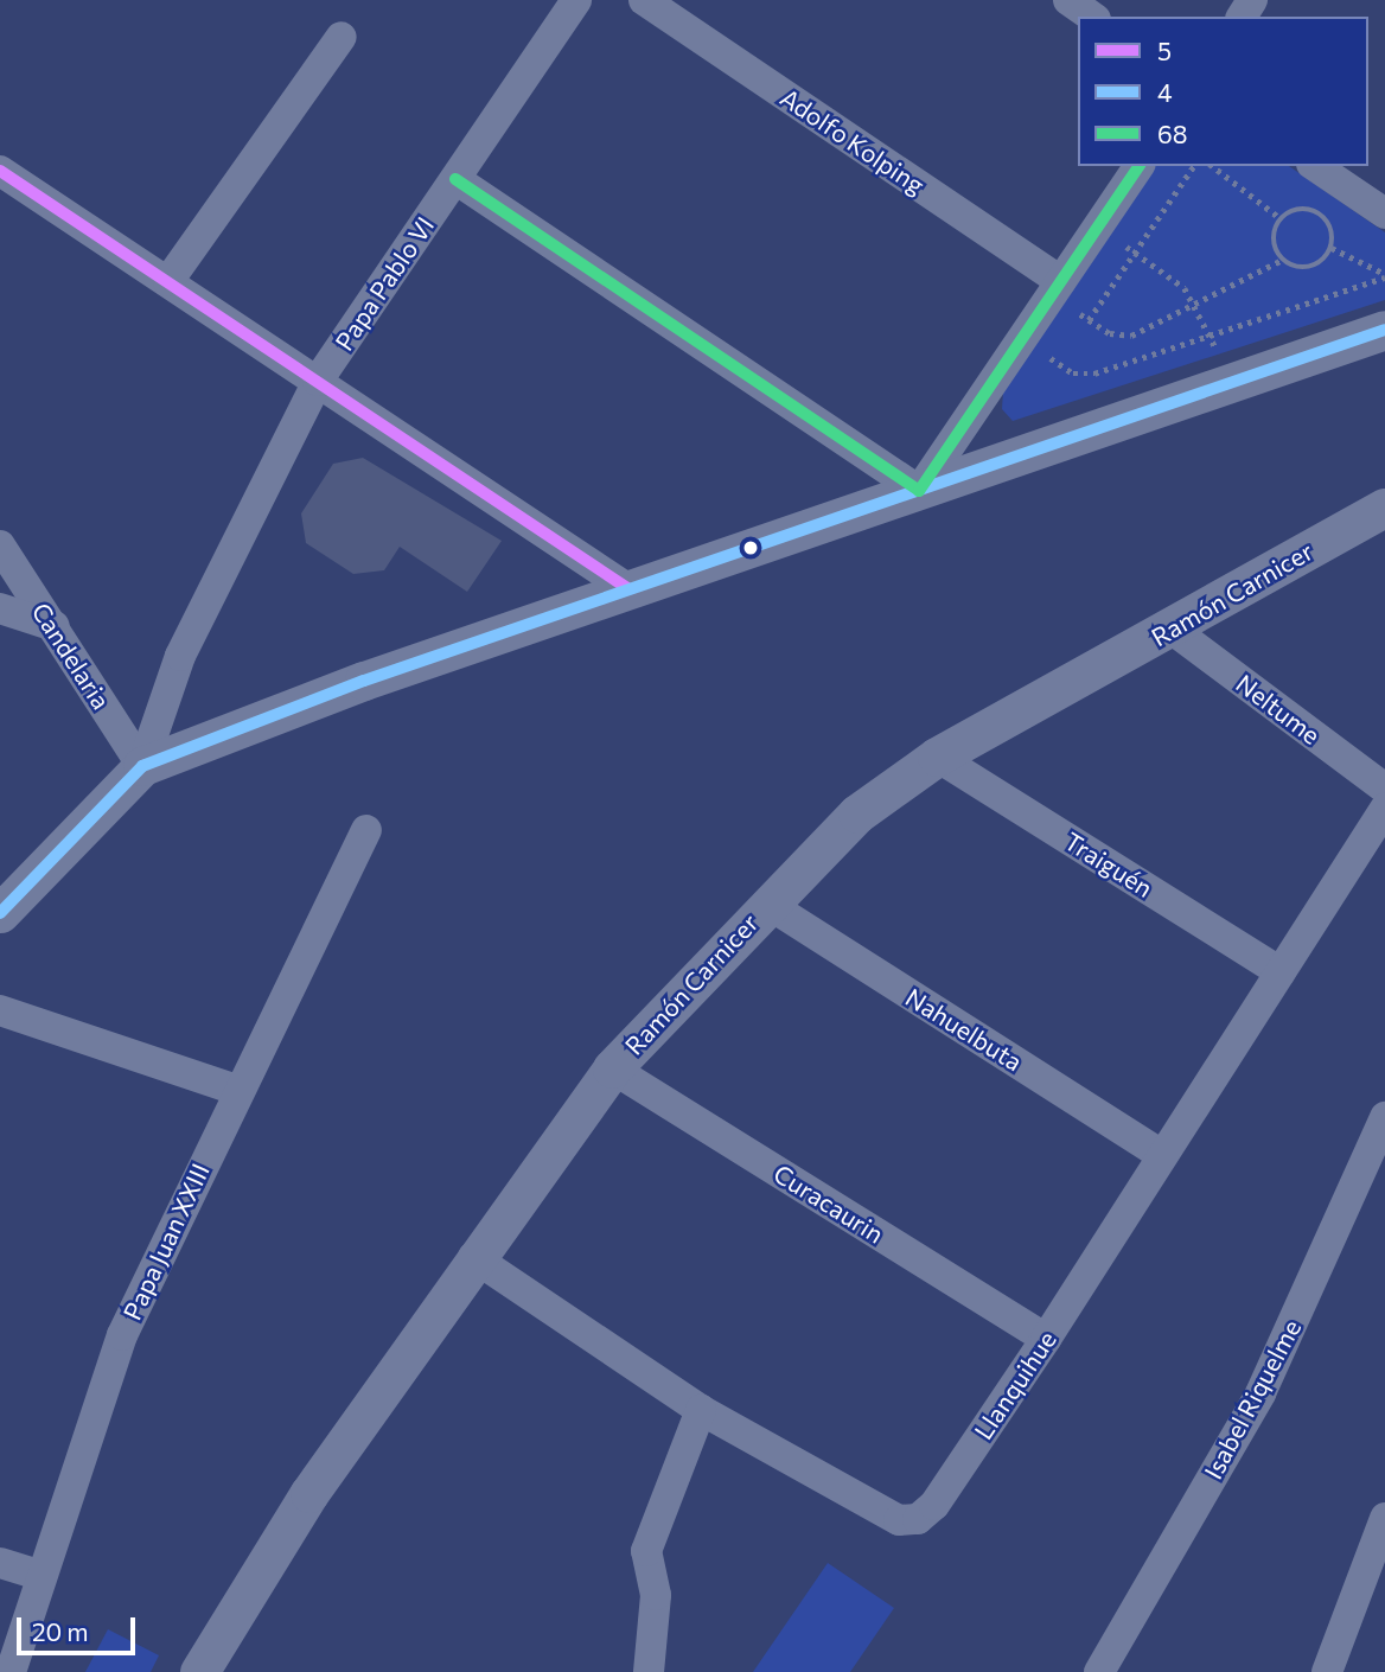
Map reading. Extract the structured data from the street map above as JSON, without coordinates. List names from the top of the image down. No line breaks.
{"streets":{"street":["Adolfo Kolping","Papa Pablo VI","Ramón Carnicer","Candelaria","Neltume","Traiguén","Nahuelbuta","Curacaurin","Papa Juan XXIII","Llanquihue","Isabel Riquelme"]},"crossings":[["Papa Pablo VI","Candelaria"],["Ramón Carnicer","Neltume"],["Ramón Carnicer","Traiguén"],["Ramón Carnicer","Nahuelbuta"],["Ramón Carnicer","Curacaurin"],["Ramón Carnicer","Llanquihue"],["Traiguén","Llanquihue"],["Nahuelbuta","Llanquihue"],["Curacaurin","Llanquihue"]],"lines":["transit line 68","transit line 5","transit line 4"],"legend":["5","4","68"],"scale_bar":"20 m"}
